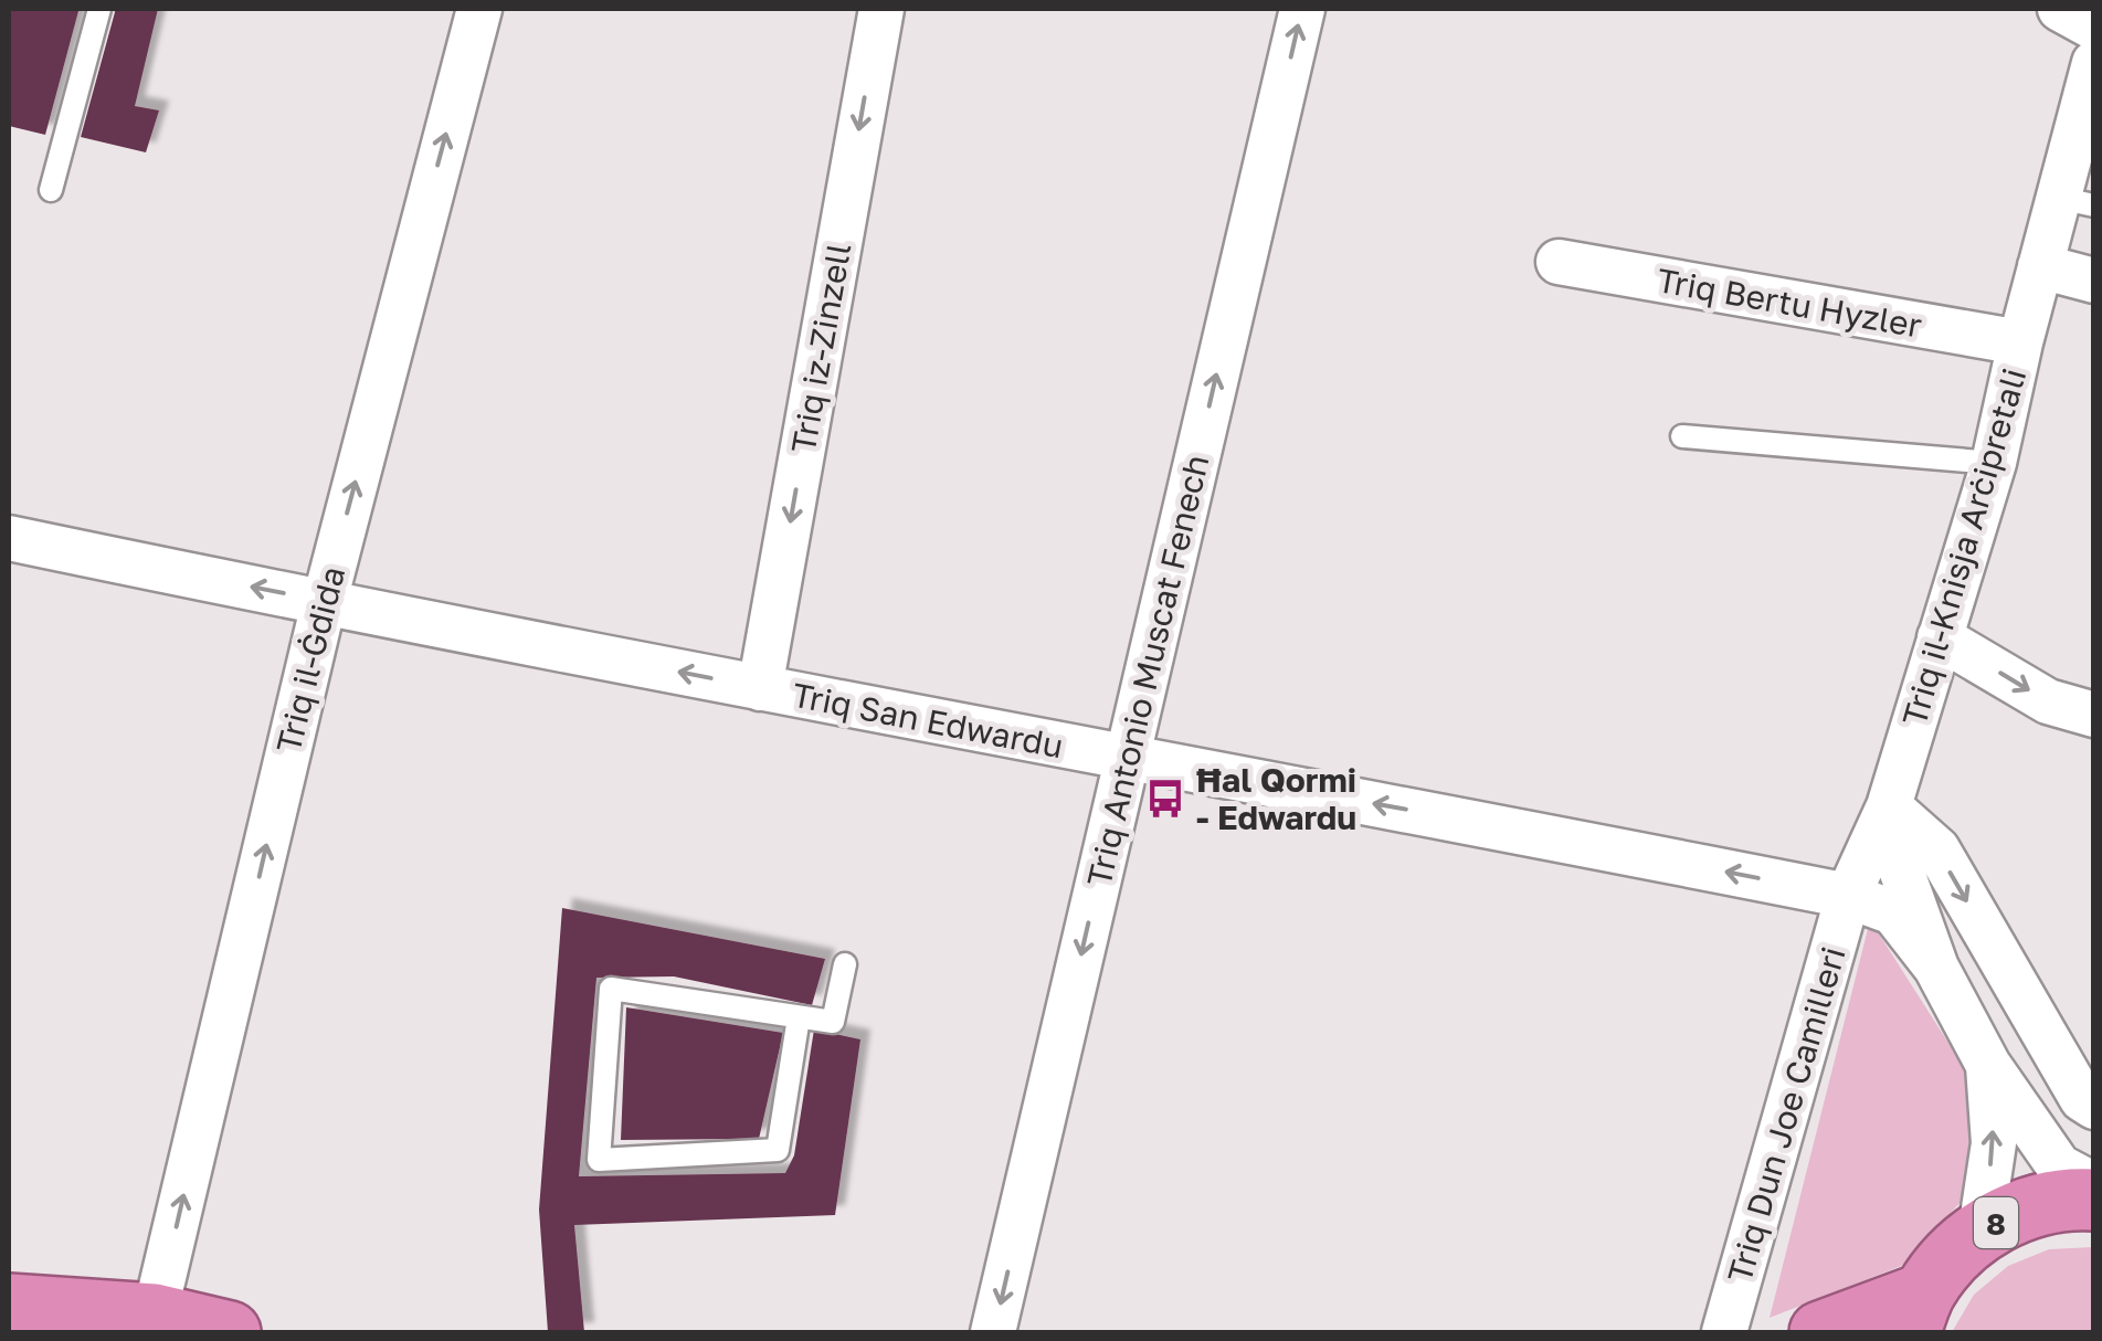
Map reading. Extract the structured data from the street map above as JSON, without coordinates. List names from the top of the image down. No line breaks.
{"streets":{"highway":["8"],"street":["Triq Bertu Hyzler","Triq iz-Zinzell","Triq il-Knisja Arċipretali","Triq il-Ġdida","Triq Antonio Muscat Fenech","Triq San Edwardu","Triq Dun Joe Camilleri"]},"crossings":[["Triq Bertu Hyzler","Triq il-Knisja Arċipretali"],["Triq iz-Zinzell","Triq San Edwardu"],["Triq il-Knisja Arċipretali","Triq San Edwardu"],["Triq il-Knisja Arċipretali","Triq Dun Joe Camilleri"],["Triq il-Ġdida","Triq San Edwardu"],["Triq Antonio Muscat Fenech","Triq San Edwardu"],["Triq San Edwardu","Triq Dun Joe Camilleri"]],"one_way":["Triq iz-Zinzell","Triq il-Ġdida","Triq San Edwardu"],"places":{"bus stop":["Ħal Qormi - Edwardu"]}}
